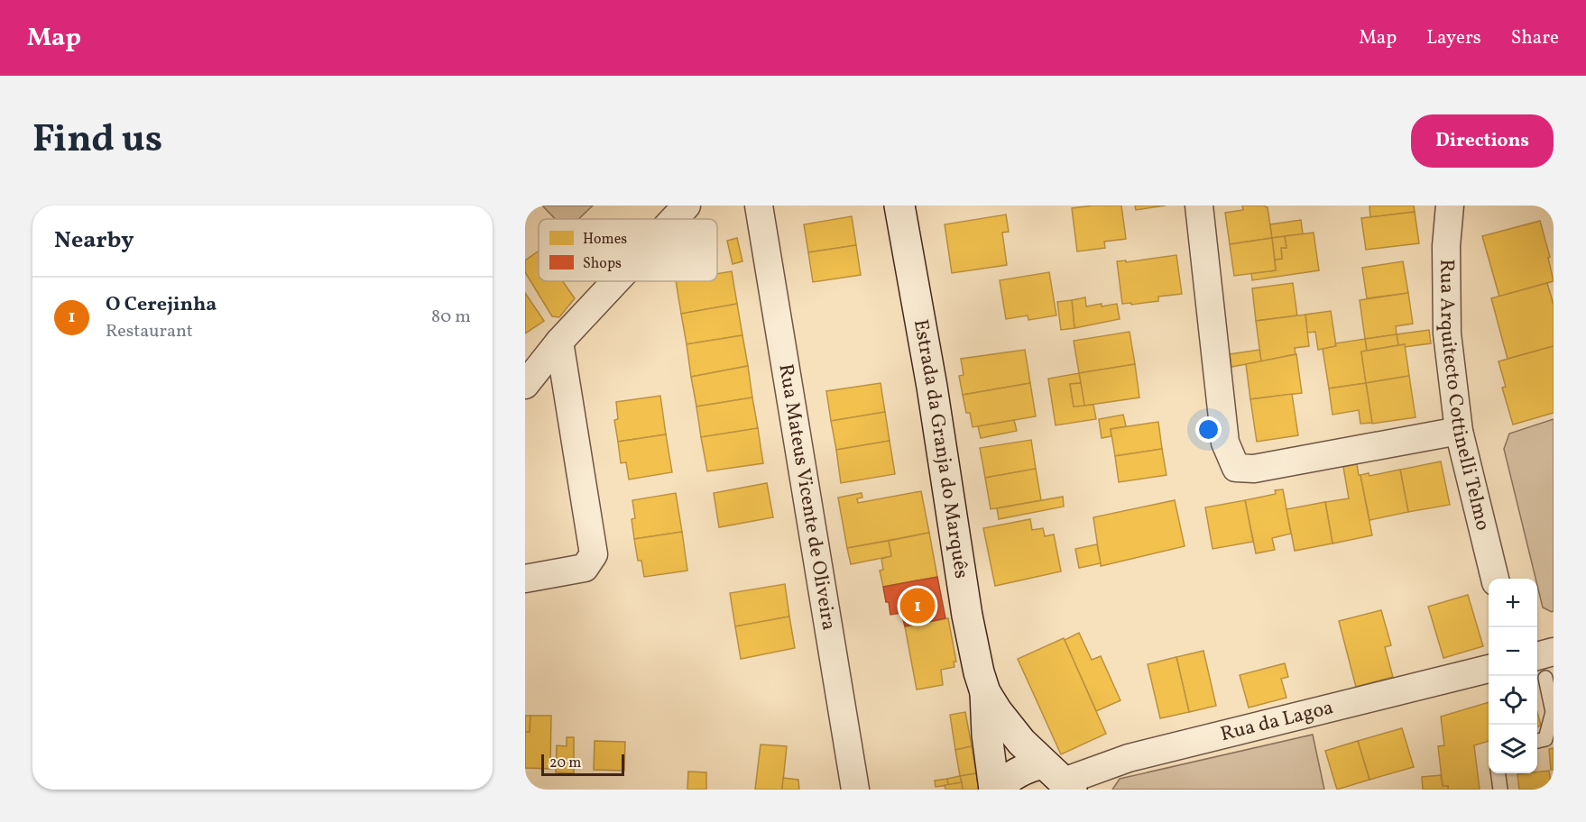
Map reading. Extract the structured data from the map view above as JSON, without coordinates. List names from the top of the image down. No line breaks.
{"streets":{"main road":["Estrada da Granja do Marquês"],"street":["Rua Arquitecto Cottinelli Telmo","Rua Mateus Vicente de Oliveira","Rua da Lagoa"]},"crossings":[["Estrada da Granja do Marquês","Rua da Lagoa"]],"legend":["Homes","Shops"],"scale_bar":"20 m","page":{"header":"Map","nav":["Map","Layers","Share"],"title":"Find us","buttons":"Directions","heading":"Nearby","list":[{"mark":"1","name":"O Cerejinha","note":"Restaurant","value":"80 m"}],"map_buttons":["+","−"],"pins":"1","scale":"20 m"}}
